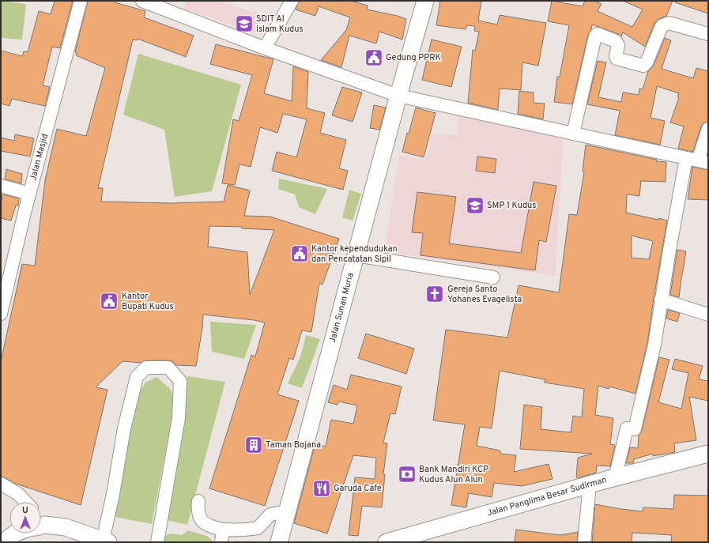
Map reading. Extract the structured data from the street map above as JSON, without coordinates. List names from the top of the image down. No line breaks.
{"streets":{"main road":["Jalan Sunan Muria","Jalan Panglima Besar Sudirman"],"street":["Jalan Masjid"]},"places":{"school or university":["SDIT Al Islam Kudus","SMP 1 Kudus"],"public building":["Gedung PPRK","Kantor kependudukan dan Pencatatan Sipil","Kantor Bupati Kudus"],"church":["Gereja Santo Yohanes Evagelista"],"building":["Taman Bojana"],"bank":["Bank Mandiri KCP Kudus Alun Alun"],"restaurant":["Garuda Cafe"]},"north":"top"}
